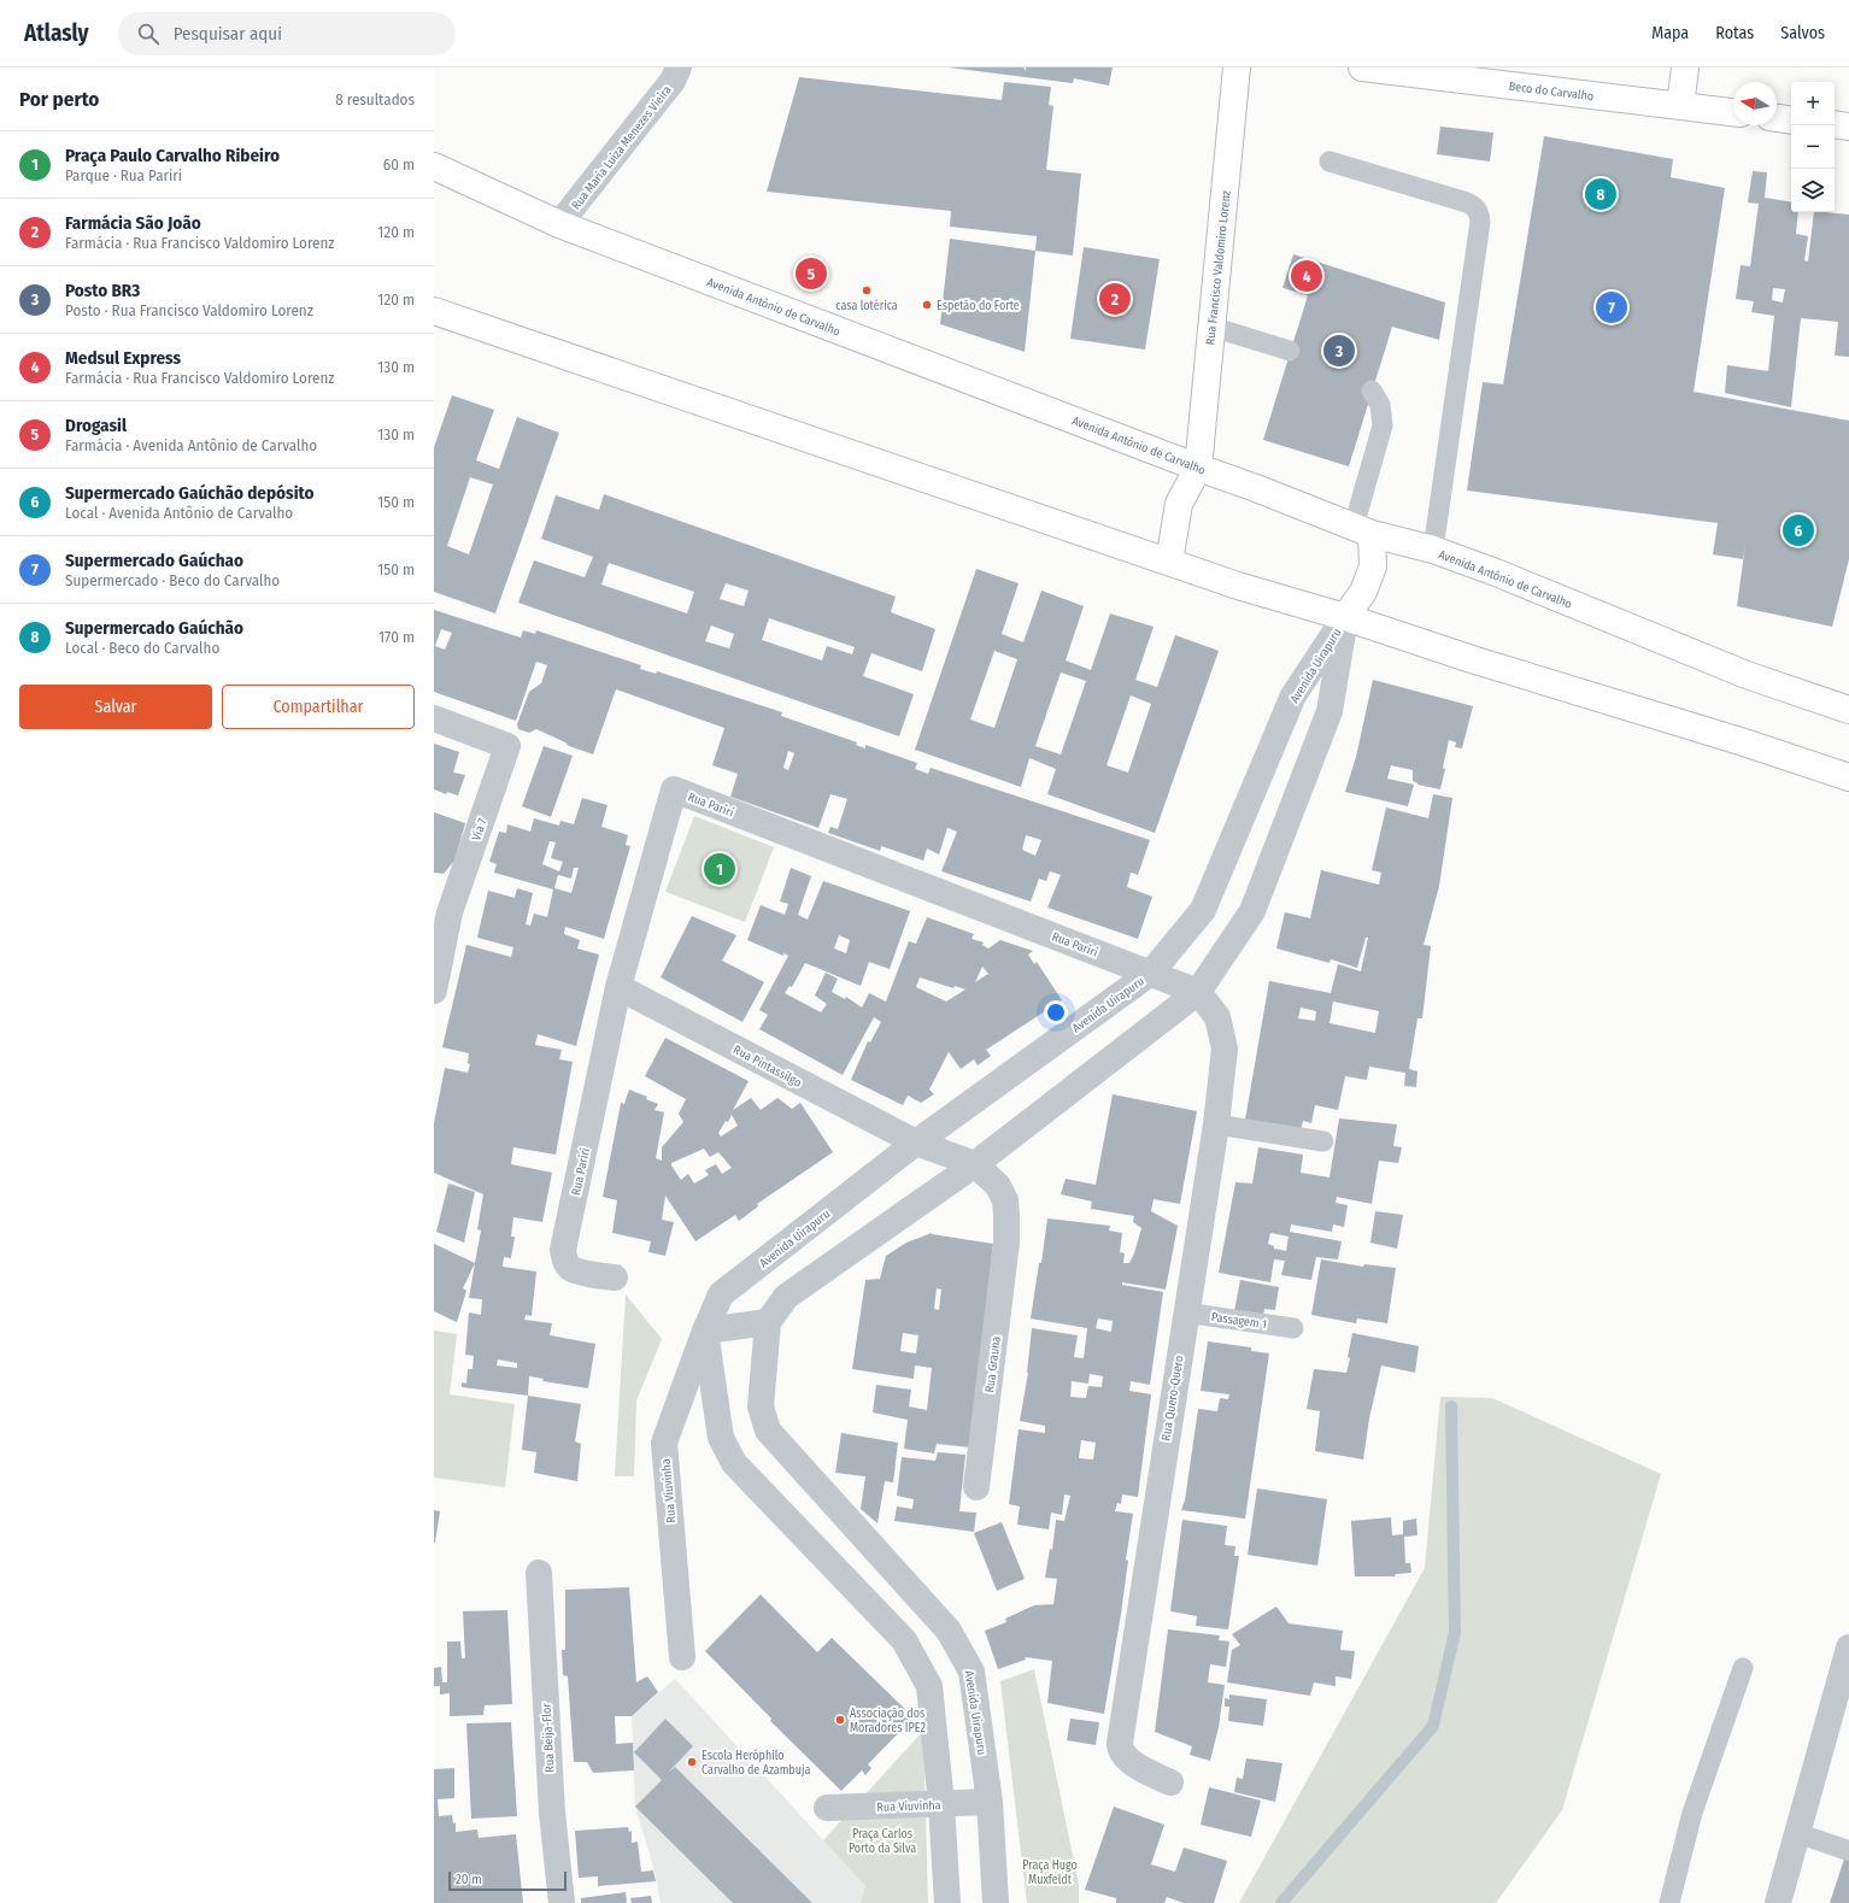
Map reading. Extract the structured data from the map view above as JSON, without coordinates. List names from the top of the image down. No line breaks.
{"streets":{"main road":["Beco do Carvalho","Rua Francisco Valdomiro Lorenz","Avenida Antônio de Carvalho"],"street":["Rua Maria Luiza Menezes Vieira","Avenida Uirapuru","Rua Pariri","Via 7","Rua Pintassilgo","Rua Grauna","Rua Quero-Quero","Rua Viuvinha","Rua Beija-Flor"],"lane":["Passagem 1"]},"crossings":[["Rua Maria Luiza Menezes Vieira","Avenida Antônio de Carvalho"],["Rua Francisco Valdomiro Lorenz","Avenida Antônio de Carvalho"],["Avenida Uirapuru","Rua Pariri"],["Avenida Uirapuru","Rua Pintassilgo"],["Avenida Uirapuru","Rua Grauna"],["Avenida Uirapuru","Rua Quero-Quero"],["Avenida Uirapuru","Rua Viuvinha"],["Rua Pariri","Rua Pintassilgo"],["Rua Pariri","Rua Quero-Quero"],["Rua Pintassilgo","Rua Grauna"],["Passagem 1","Rua Quero-Quero"]],"parks":["Praça Carlos Porto da Silva","Praça Hugo Muxfeldt"],"places":["casa lotérica","Espetão do Forte","Associação dos Moradores IPE2","Escola Heróphilo Carvalho de Azambuja"],"scale_bar":"20 m","north":"left","page":{"header":"Atlasly","search":"Pesquisar aqui","nav":["Mapa","Rotas","Salvos"],"heading":["Por perto","8 resultados"],"map_buttons":["+","−"],"list":[{"mark":"1","name":"Praça Paulo Carvalho Ribeiro","note":"Parque · Rua Pariri","value":"60 m"},{"mark":"2","name":"Farmácia São João","note":"Farmácia · Rua Francisco Valdomiro Lorenz","value":"120 m"},{"mark":"3","name":"Posto BR3","note":"Posto · Rua Francisco Valdomiro Lorenz","value":"120 m"},{"mark":"4","name":"Medsul Express","note":"Farmácia · Rua Francisco Valdomiro Lorenz","value":"130 m"},{"mark":"5","name":"Drogasil","note":"Farmácia · Avenida Antônio de Carvalho","value":"130 m"},{"mark":"6","name":"Supermercado Gaúchão depósito","note":"Local · Avenida Antônio de Carvalho","value":"150 m"},{"mark":"7","name":"Supermercado Gaúchao","note":"Supermercado · Beco do Carvalho","value":"150 m"},{"mark":"8","name":"Supermercado Gaúchão","note":"Local · Beco do Carvalho","value":"170 m"}],"pins":["8","5","4","2","7","3","6","1"],"buttons":["Salvar","Compartilhar"],"scale":"20 m"}}
